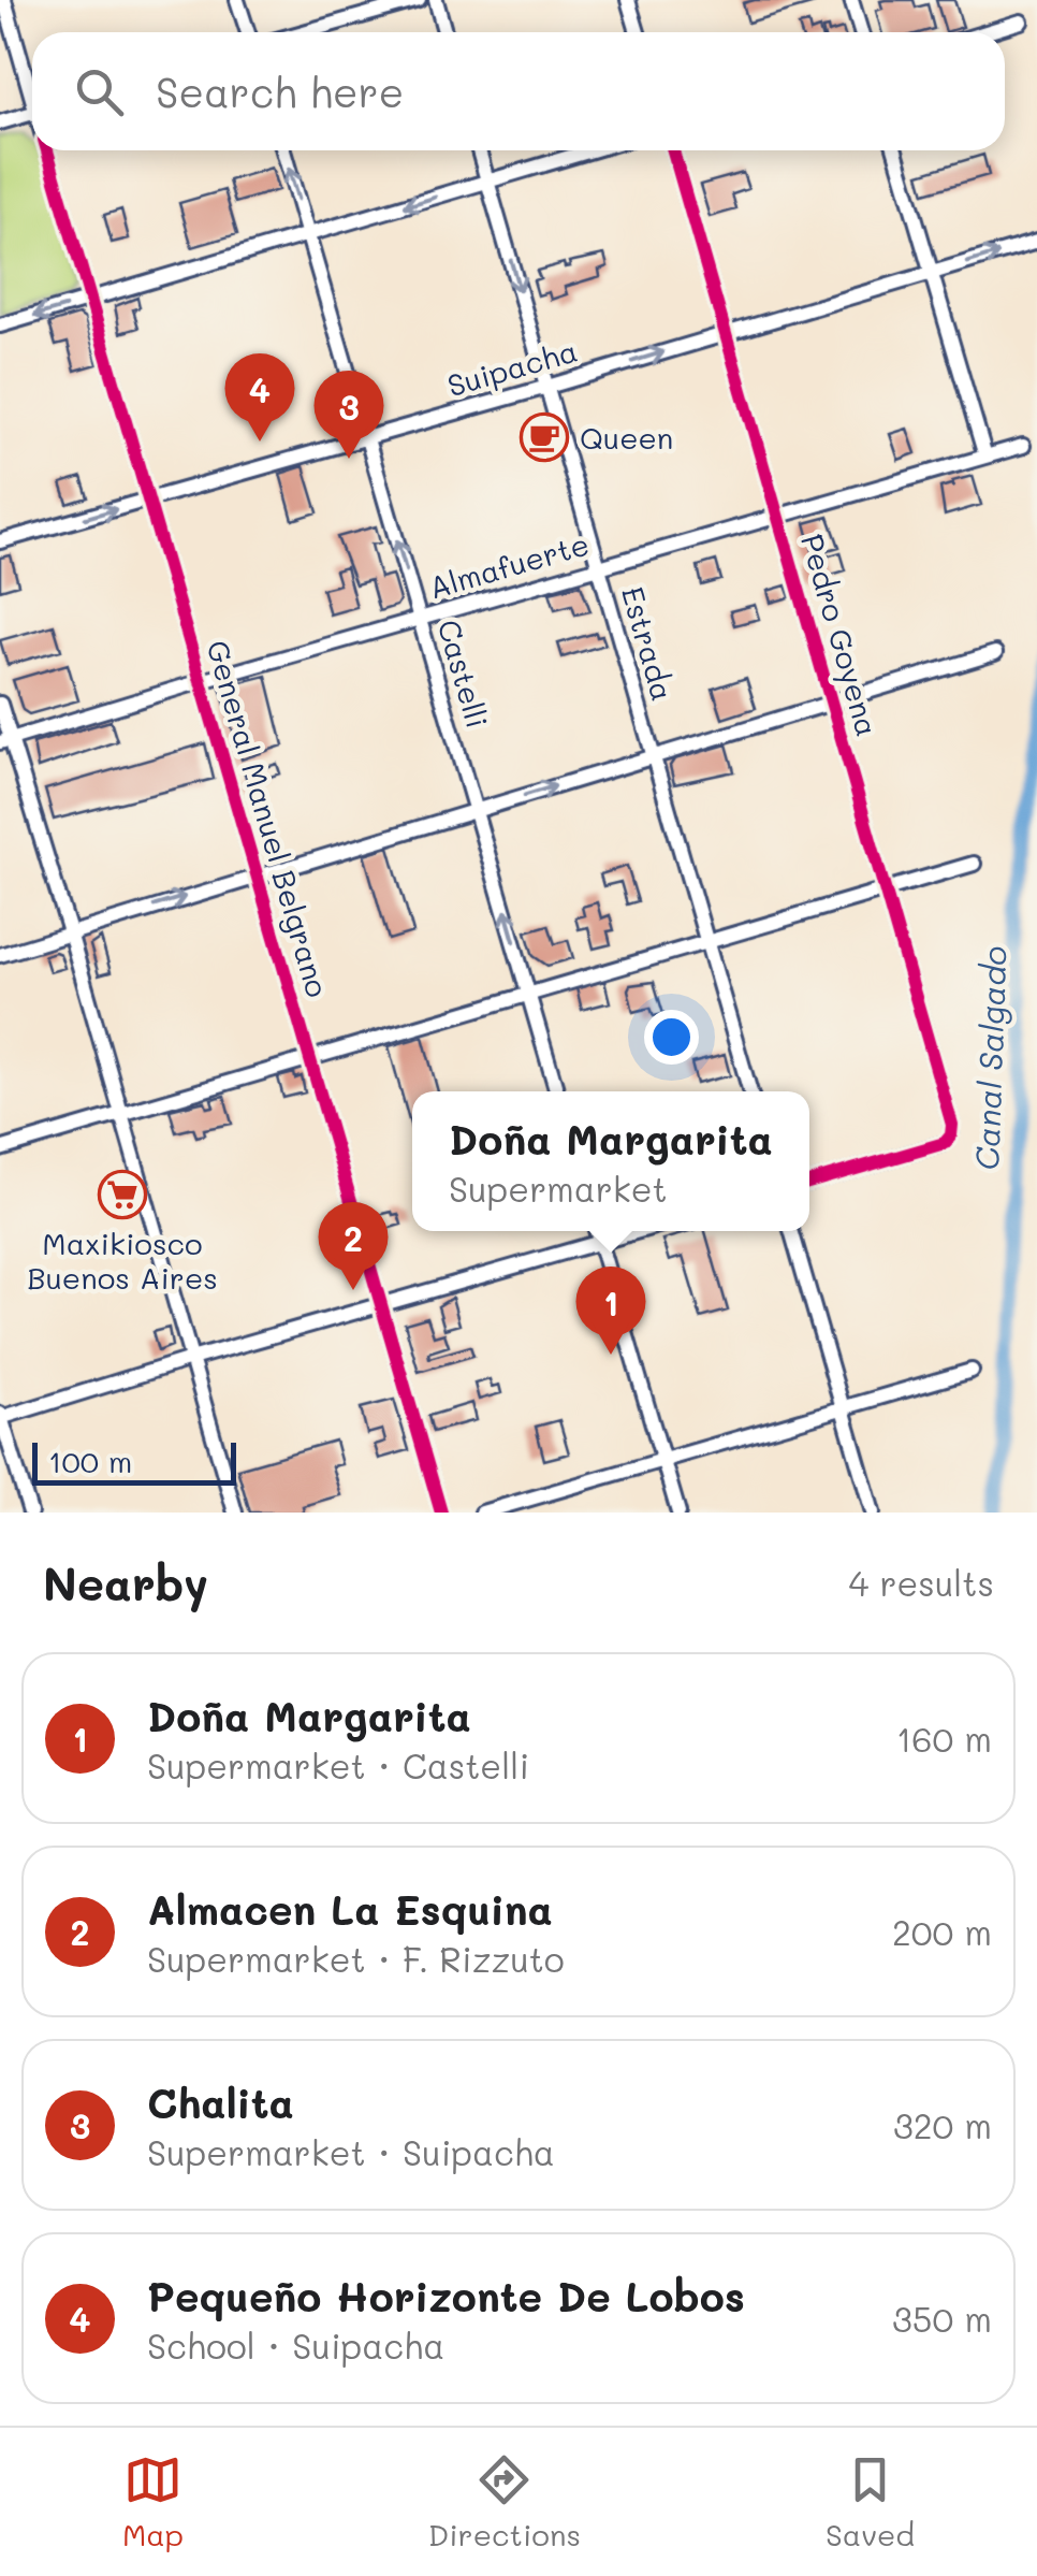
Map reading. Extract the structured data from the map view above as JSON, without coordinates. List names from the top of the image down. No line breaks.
{"streets":{"street":["Suipacha","Almafuerte","Pedro Goyena","Estrada","Castelli","General Manuel Belgrano"]},"crossings":[["Suipacha","Pedro Goyena"],["Suipacha","Estrada"],["Suipacha","Castelli"],["Suipacha","General Manuel Belgrano"],["Almafuerte","Pedro Goyena"],["Almafuerte","Estrada"],["Almafuerte","Castelli"],["Almafuerte","General Manuel Belgrano"]],"one_way":["Suipacha","Castelli"],"water":["Canal Salgado"],"places":{"cafe":["Queen"],"supermarket":["Maxikiosco Buenos Aires"]},"scale_bar":"100 m","page":{"search":"Search here","pins":["4","3","2","1"],"popup":["Doña Margarita","Supermarket"],"scale":"100 m","heading":["Nearby","4 results"],"list":[{"mark":"1","name":"Doña Margarita","note":"Supermarket · Castelli","value":"160 m"},{"mark":"2","name":"Almacen La Esquina","note":"Supermarket · F. Rizzuto","value":"200 m"},{"mark":"3","name":"Chalita","note":"Supermarket · Suipacha","value":"320 m"},{"mark":"4","name":"Pequeño Horizonte De Lobos","note":"School · Suipacha","value":"350 m"}],"nav":["Map","Directions","Saved"]}}
